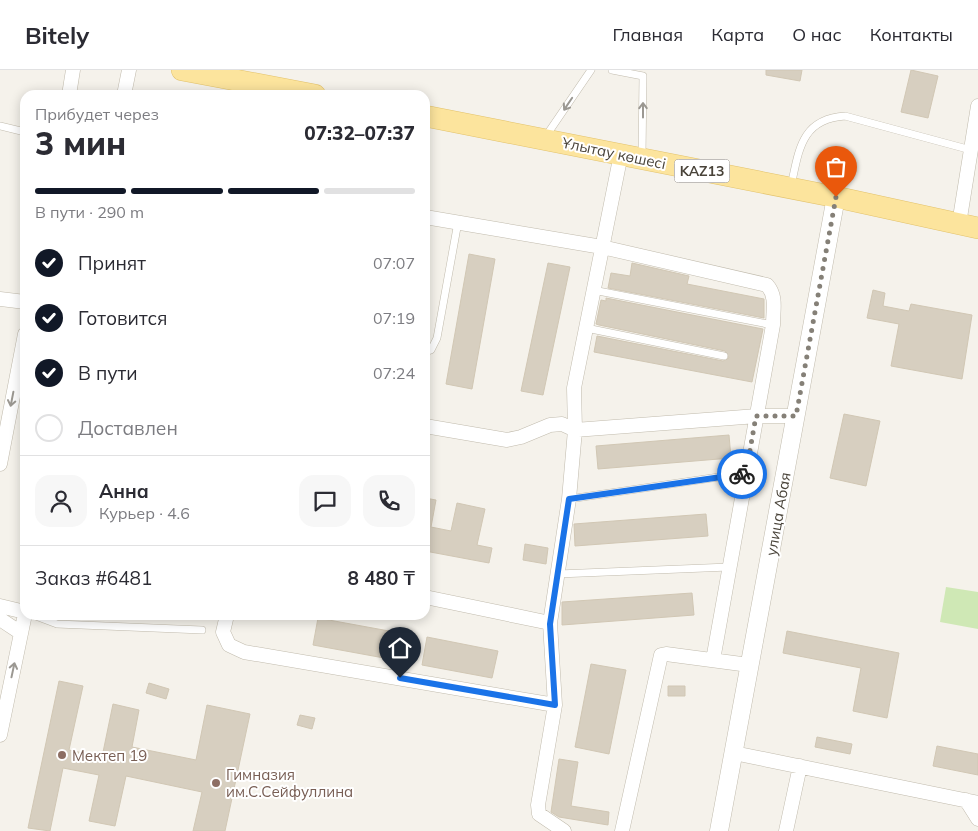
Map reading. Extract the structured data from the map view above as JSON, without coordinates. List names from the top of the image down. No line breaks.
{"streets":{"main road":["Ұлытау көшесі","KAZ13"],"street":["улица Абая"]},"crossings":[["Ұлытау көшесі","улица Абая"]],"places":["Мектеп 19","Гимназия им.С.Сейфуллина"],"page":{"header":"Bitely","nav":["Главная","Карта","О нас","Контакты"],"heading":["3 мин","Прибудет через","07:32–07:37"],"panel":["Анна","Курьер · 4.6","Заказ #6481","8 480 ₸"],"bar":"В пути · 290 m","list":[["Принят","07:07"],["Готовится","07:19"],["В пути","07:24"],"Доставлен"]}}
